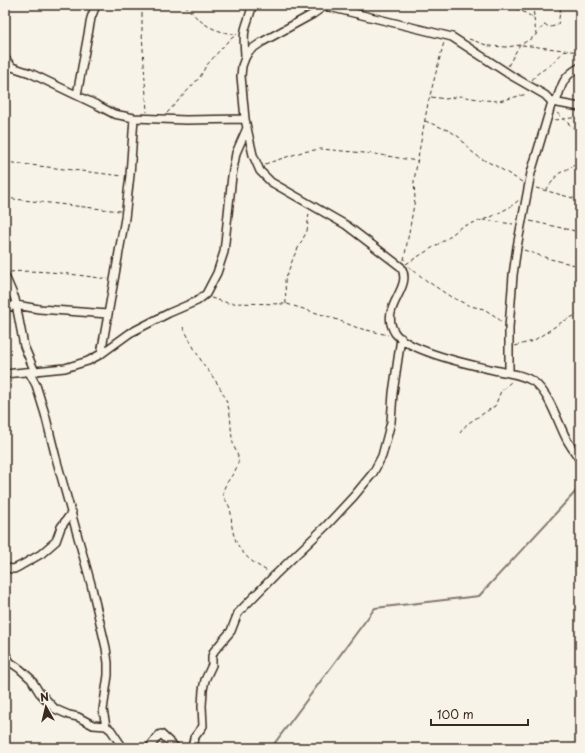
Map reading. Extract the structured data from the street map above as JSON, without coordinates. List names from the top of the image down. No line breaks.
{"scale_bar":"100 m","north":"top"}
